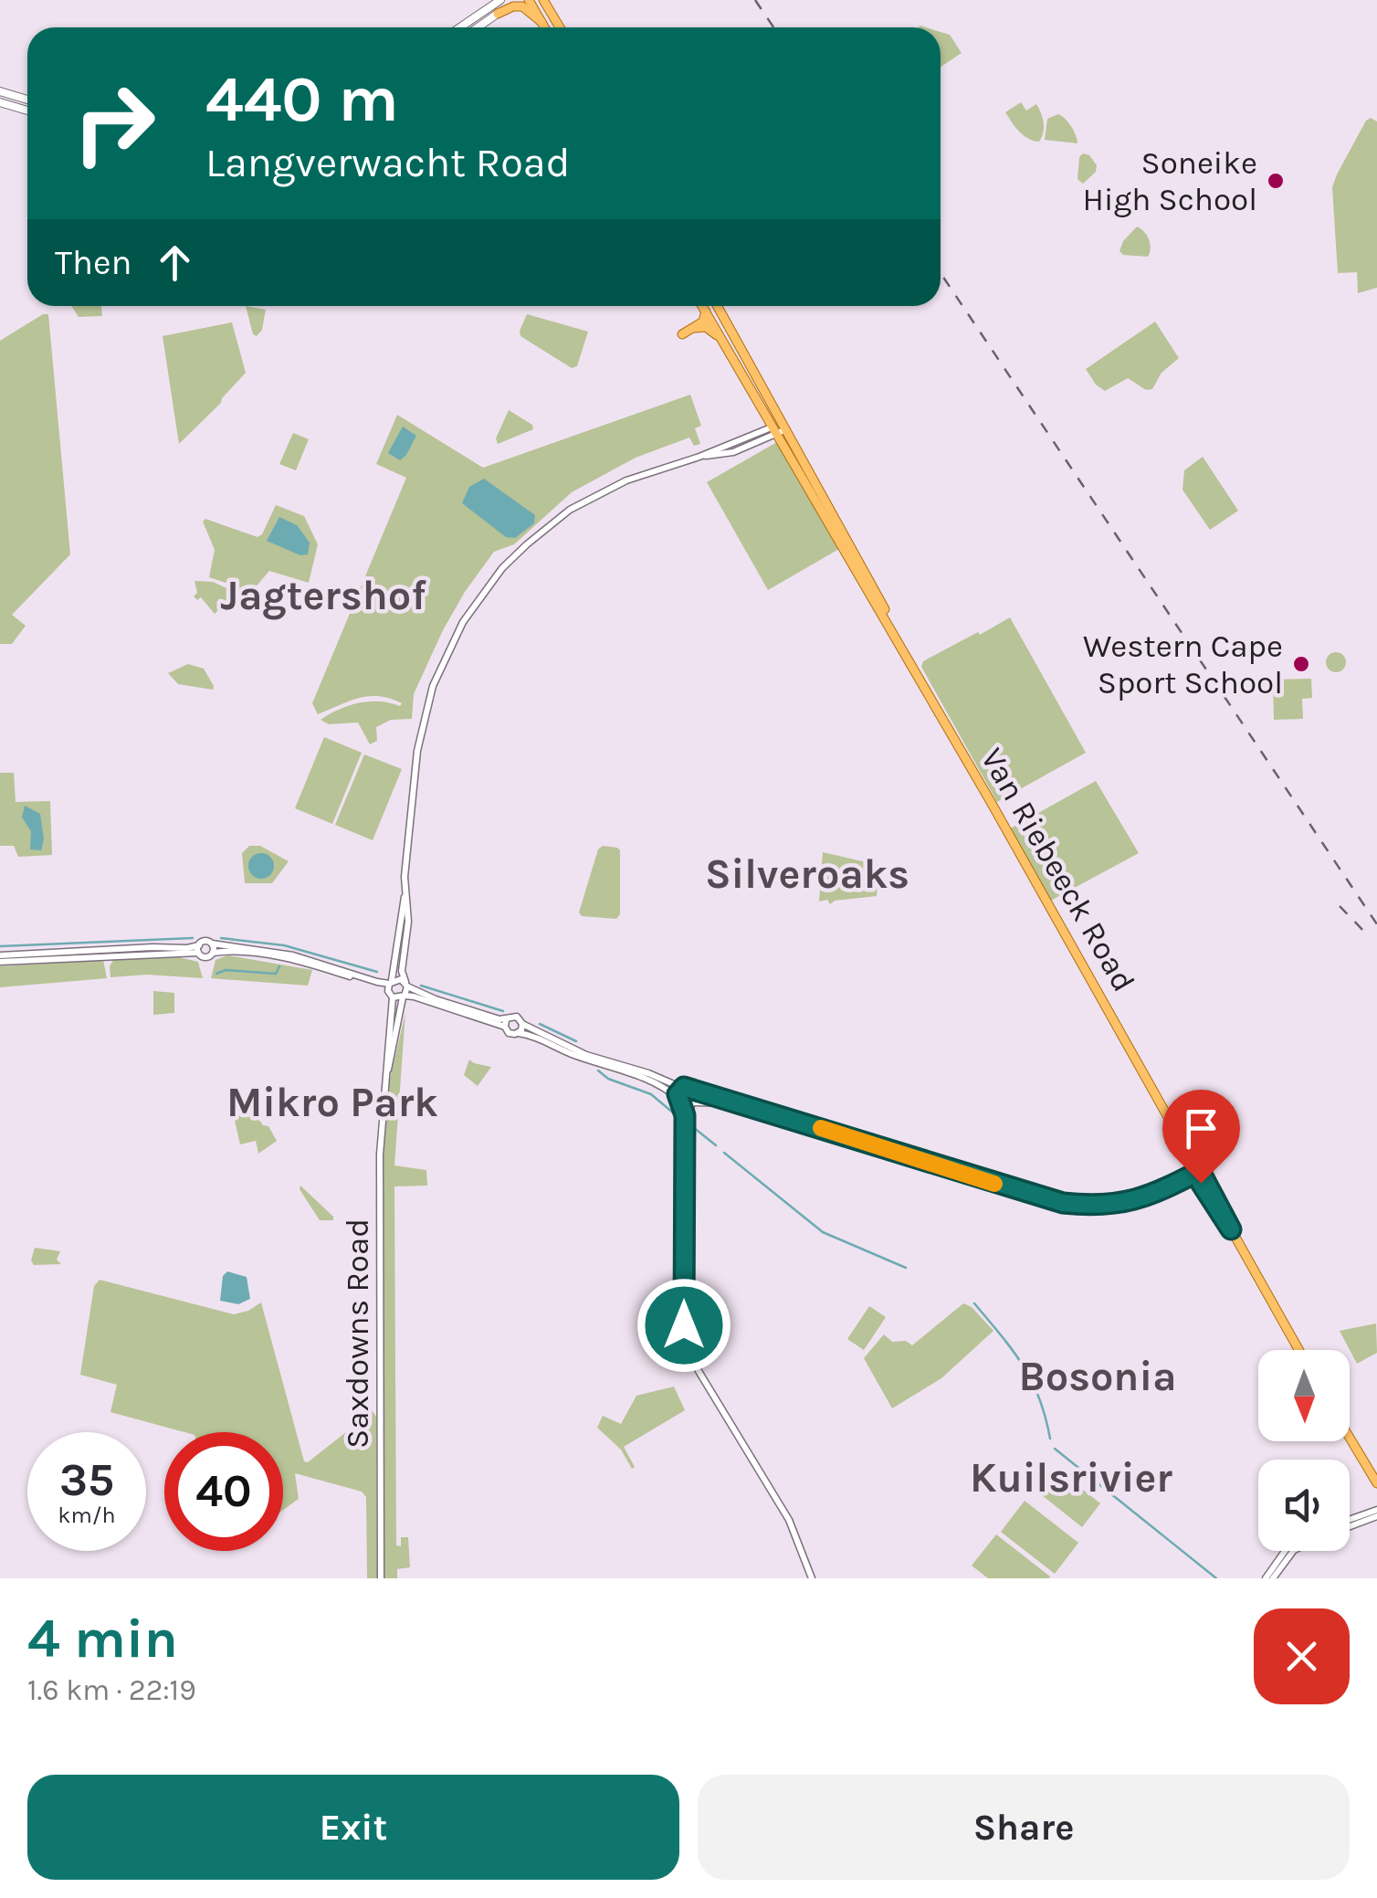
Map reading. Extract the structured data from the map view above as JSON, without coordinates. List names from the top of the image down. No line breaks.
{"streets":{"main road":["Van Riebeeck Road"],"street":["Saxdowns Road"]},"crossings":[["Van Riebeeck Road","Saxdowns Road"]],"districts":["Jagtershof","Silveroaks","Mikro Park","Bosonia","Kuilsrivier"],"places":["Soneike High School","Western Cape Sport School"],"north":"bottom","page":{"turn":["440 m","Langverwacht Road"],"then":"Then","speed":"35 km/h","limit":"40","heading":["4 min","1.6 km · 22:19"],"buttons":["Exit","Share"]}}
